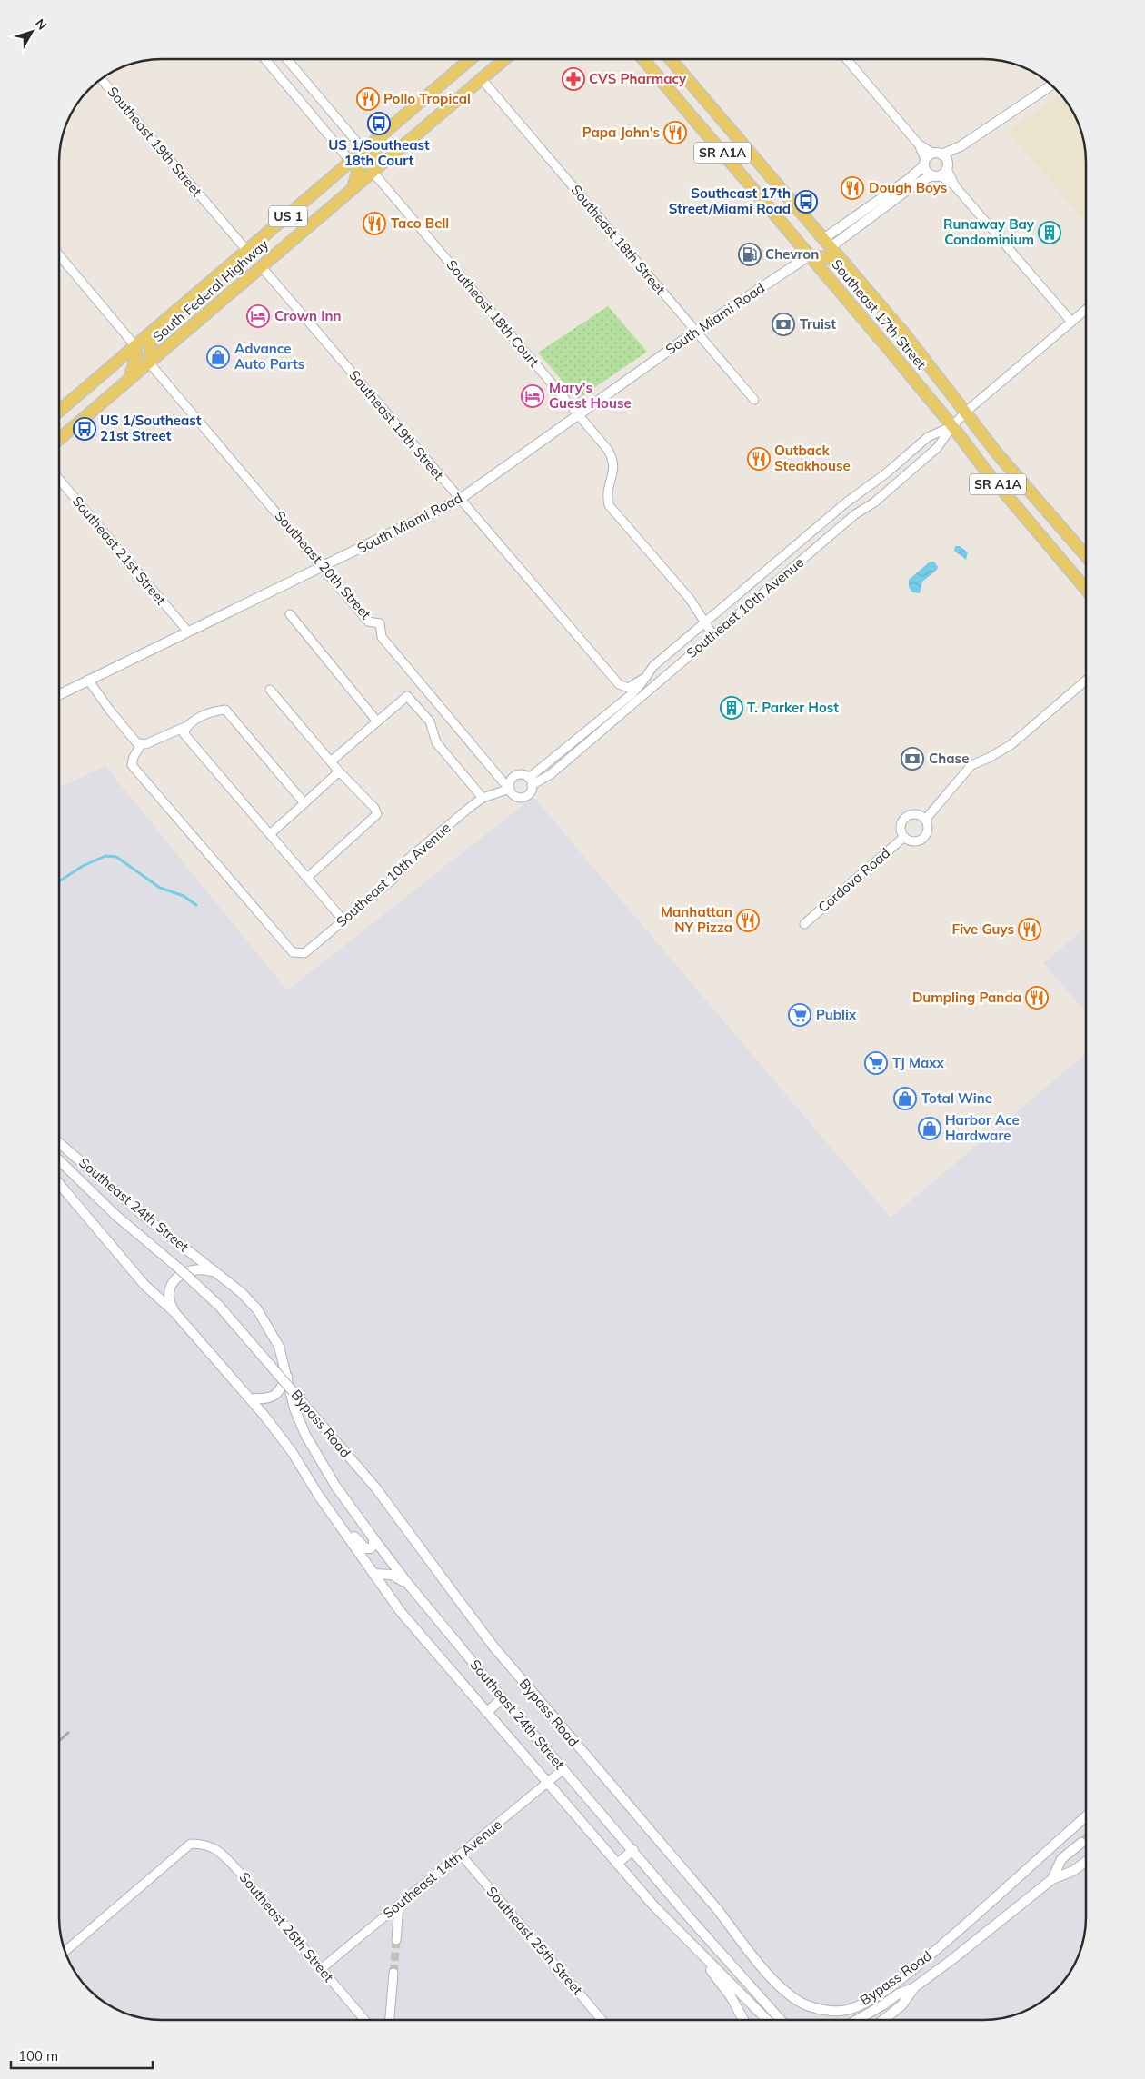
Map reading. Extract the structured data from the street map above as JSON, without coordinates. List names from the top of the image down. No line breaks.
{"streets":{"main road":["SR A1A","US 1","South Federal Highway","Southeast 17th Street"],"street":["Southeast 19th Street","Southeast 18th Street","Southeast 18th Court","South Miami Road","Southeast 21st Street","Southeast 20th Street","Southeast 10th Avenue","Cordova Road","Southeast 24th Street","Bypass Road","Southeast 14th Avenue","Southeast 26th Street","Southeast 25th Street"]},"crossings":[["Southeast 19th Street","South Federal Highway"],["Southeast 19th Street","South Miami Road"],["Southeast 19th Street","Southeast 10th Avenue"],["Southeast 18th Street","South Federal Highway"],["Southeast 18th Street","South Miami Road"],["South Federal Highway","Southeast 18th Court"],["South Federal Highway","Southeast 20th Street"],["Southeast 18th Court","South Miami Road"],["Southeast 18th Court","Southeast 10th Avenue"],["Southeast 17th Street","South Miami Road"],["Southeast 17th Street","Southeast 10th Avenue"],["South Miami Road","Southeast 21st Street"],["South Miami Road","Southeast 20th Street"],["Southeast 20th Street","Southeast 10th Avenue"],["Southeast 24th Street","Southeast 14th Avenue"],["Southeast 14th Avenue","Southeast 26th Street"],["Southeast 14th Avenue","Southeast 25th Street"]],"places":{"pharmacy":["CVS Pharmacy"],"restaurant":["Pollo Tropical","Papa John's","Dough Boys","Taco Bell","Outback Steakhouse","Manhattan NY Pizza","Five Guys","Dumpling Panda"],"bus stop":["US 1/Southeast 18th Court","Southeast 17th Street/Miami Road","US 1/Southeast 21st Street"],"building":["Runaway Bay Condominium","T. Parker Host"],"fuel station":["Chevron"],"hotel":["Crown Inn","Mary's Guest House"],"bank":["Truist","Chase"],"shop":["Advance Auto Parts","Total Wine","Harbor Ace Hardware"],"supermarket":["Publix","TJ Maxx"]},"scale_bar":"100 m","north":"top right"}
